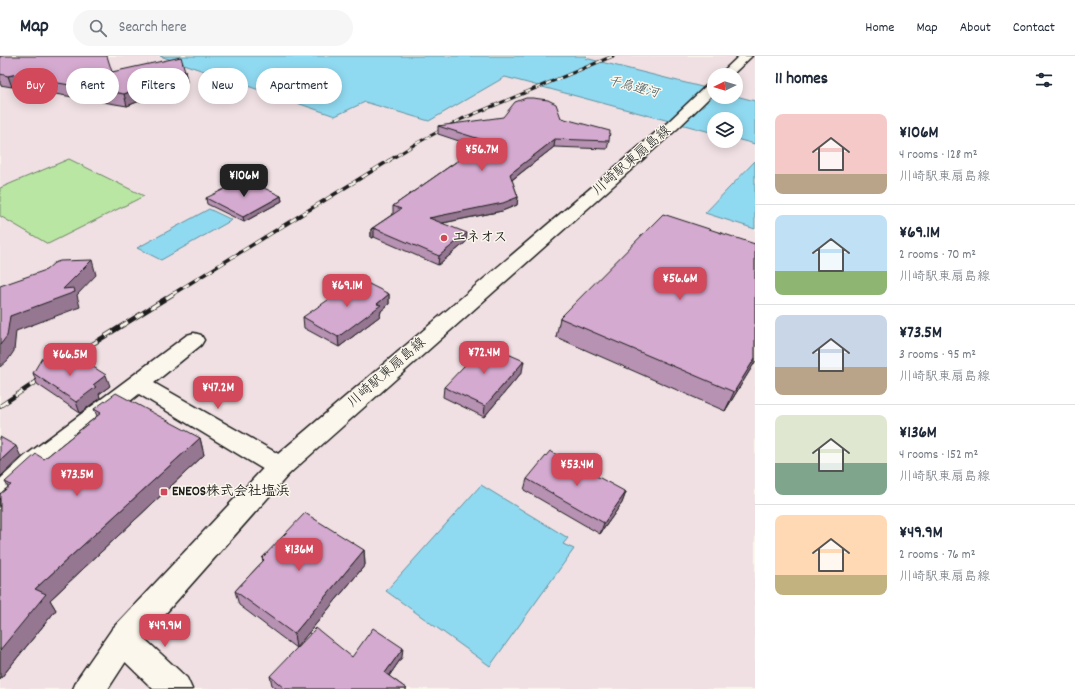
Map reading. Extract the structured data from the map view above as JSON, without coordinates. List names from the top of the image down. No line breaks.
{"streets":{"main road":["川崎駅東扇島線"]},"water":["千鳥運河"],"places":{"other":["エネオス"],"transit":["ENEOS株式会社塩浜"]},"north":"left","page":{"header":"Map","search":"Search here","nav":["Home","Map","About","Contact"],"heading":"11 homes","chip":["Buy","Rent","Filters","New","Apartment"],"list":[{"name":"¥106M","note":"4 rooms · 128 m² · 川崎駅東扇島線"},{"name":"¥69.1M","note":"2 rooms · 70 m² · 川崎駅東扇島線"},{"name":"¥73.5M","note":"3 rooms · 95 m² · 川崎駅東扇島線"},{"name":"¥136M","note":"4 rooms · 152 m² · 川崎駅東扇島線"},{"name":"¥49.9M","note":"2 rooms · 76 m² · 川崎駅東扇島線"}],"price":["¥56.7M","¥106M","¥56.6M","¥69.1M","¥72.4M","¥66.5M","¥47.2M","¥53.4M","¥73.5M","¥136M","¥49.9M"]}}
